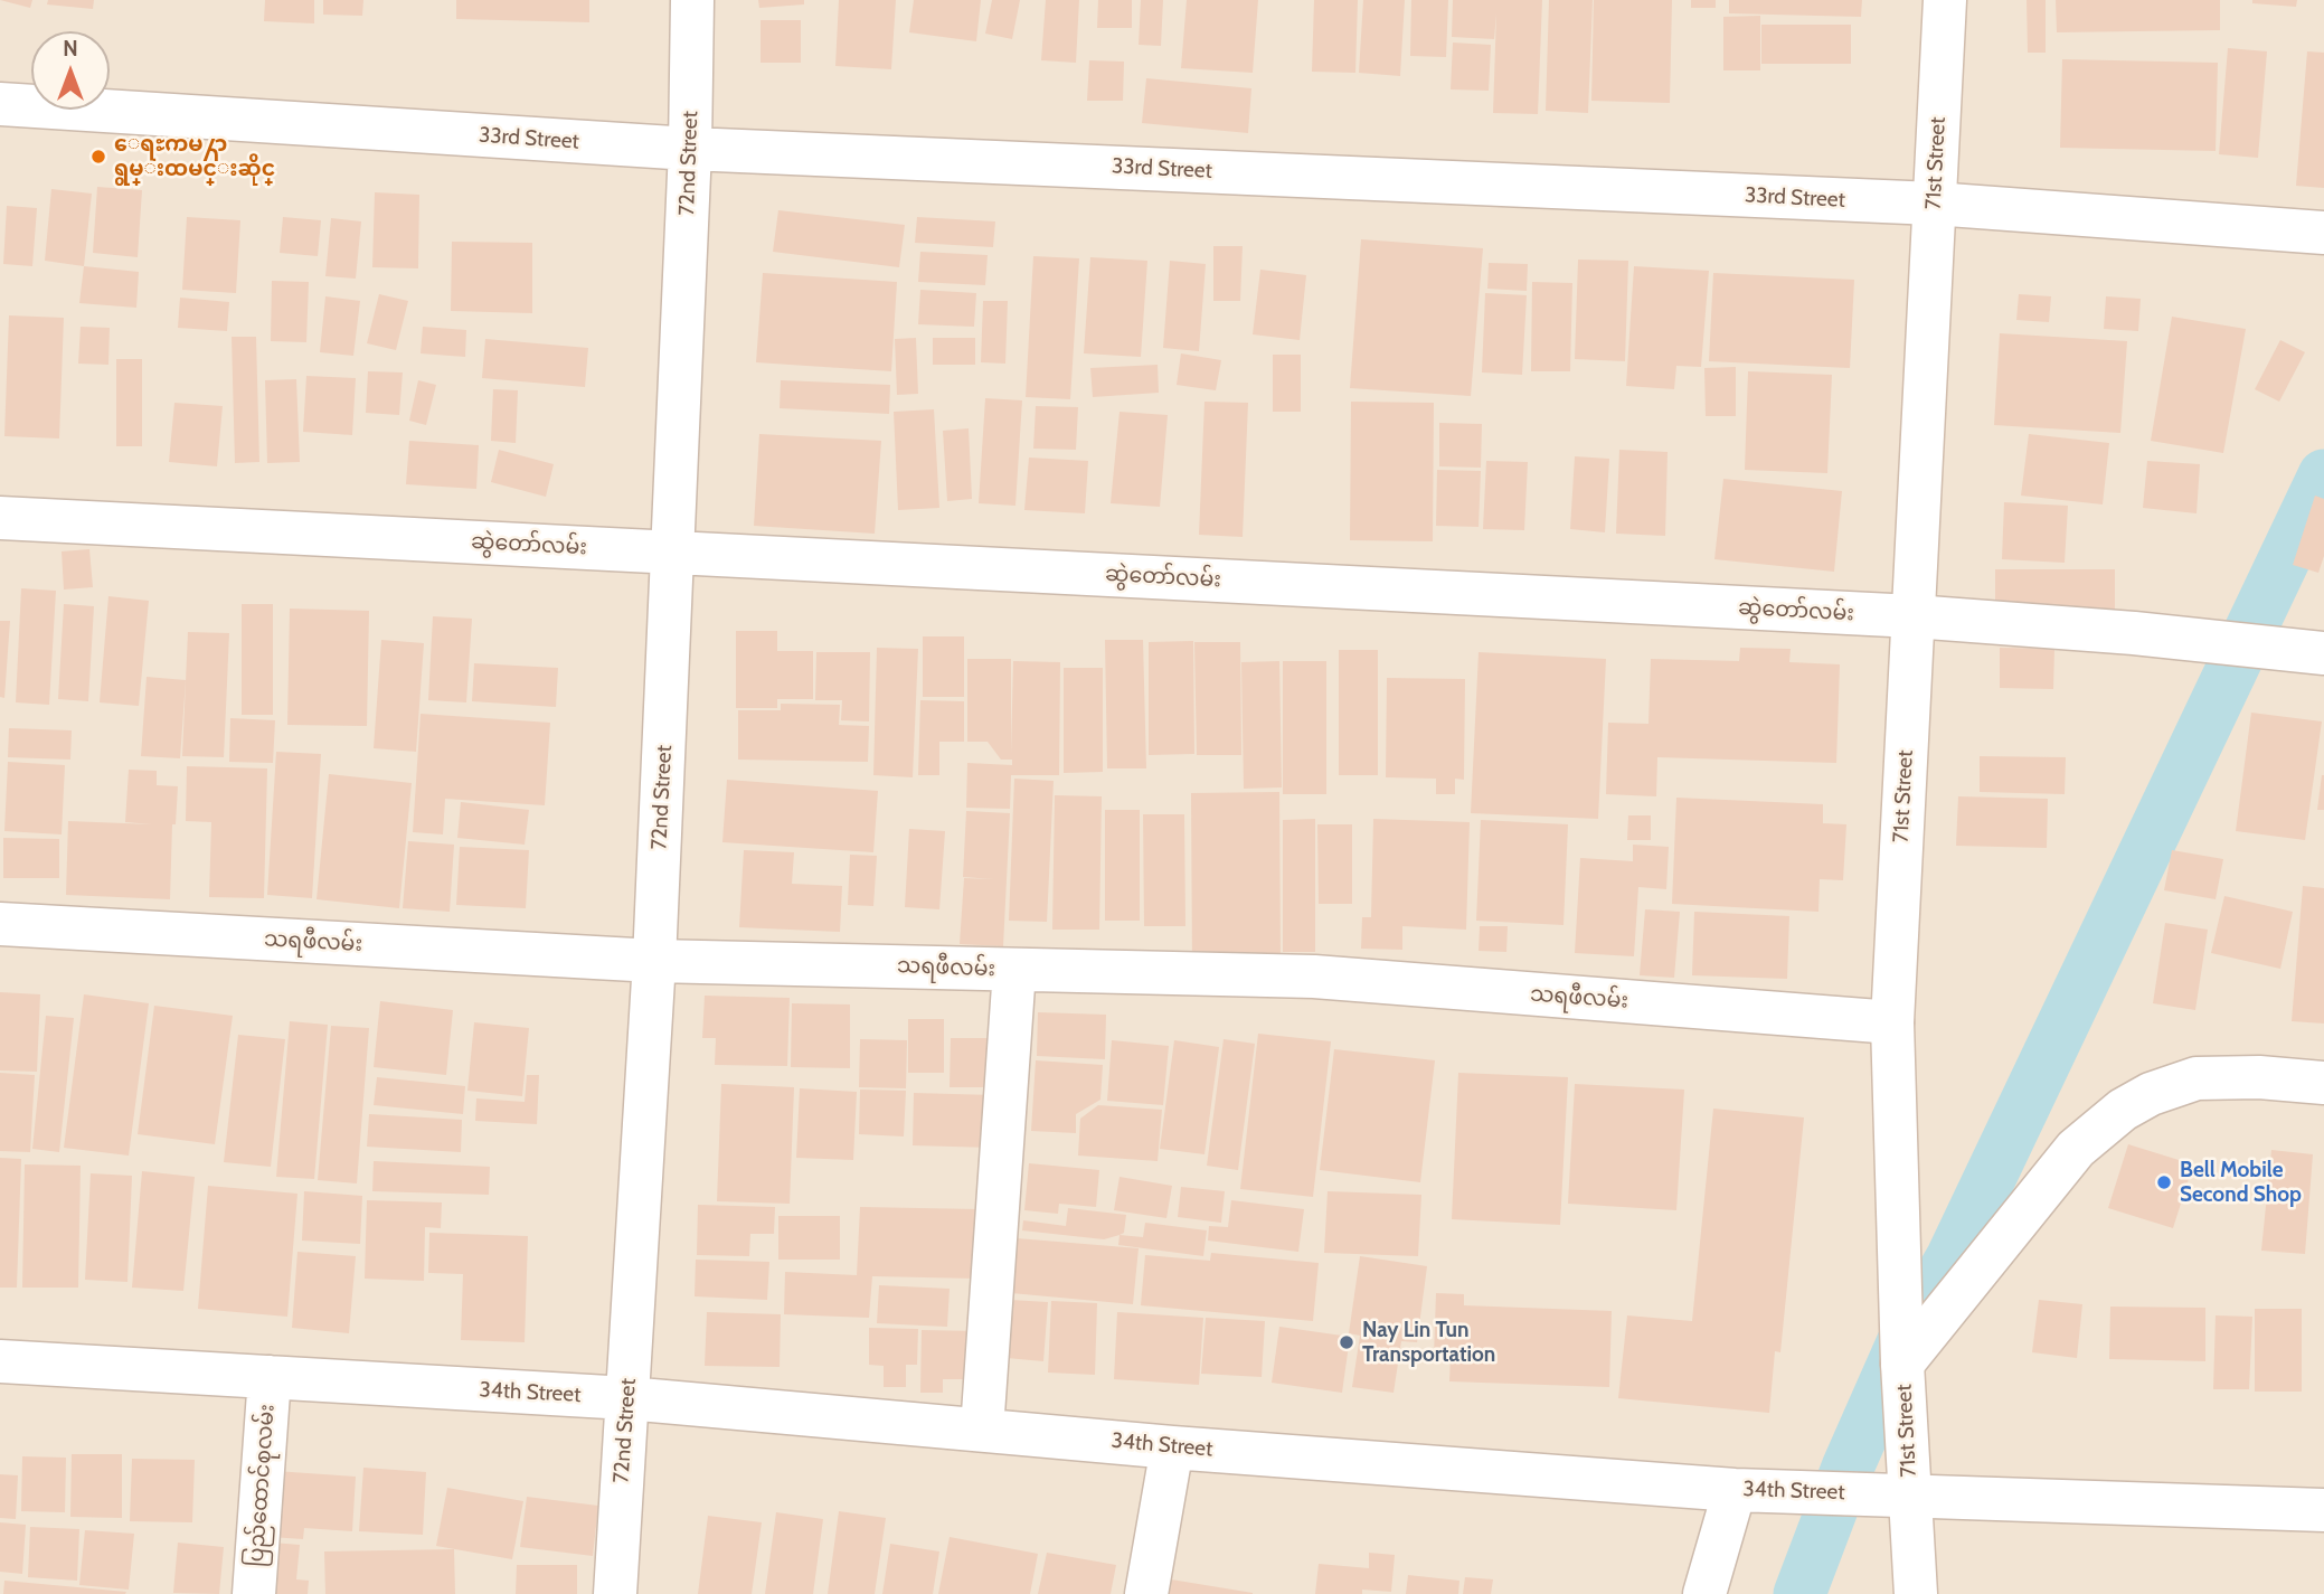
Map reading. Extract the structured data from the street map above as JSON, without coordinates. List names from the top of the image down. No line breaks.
{"streets":{"street":["33rd Street","72nd Street","71st Street","ဆွဲတော်လမ်း","သရဖီလမ်း","34th Street","ပြည်ထောင်စုလမ်း"]},"crossings":[["33rd Street","72nd Street"],["33rd Street","71st Street"],["72nd Street","ဆွဲတော်လမ်း"],["72nd Street","သရဖီလမ်း"],["72nd Street","34th Street"],["71st Street","ဆွဲတော်လမ်း"],["71st Street","သရဖီလမ်း"],["71st Street","34th Street"],["34th Street","ပြည်ထောင်စုလမ်း"]],"places":["ေရႊကမ႓ာ ရွမ္းထမင္းဆိုင္","Bell Mobile Second Shop","Nay Lin Tun Transportation"],"north":"top"}
